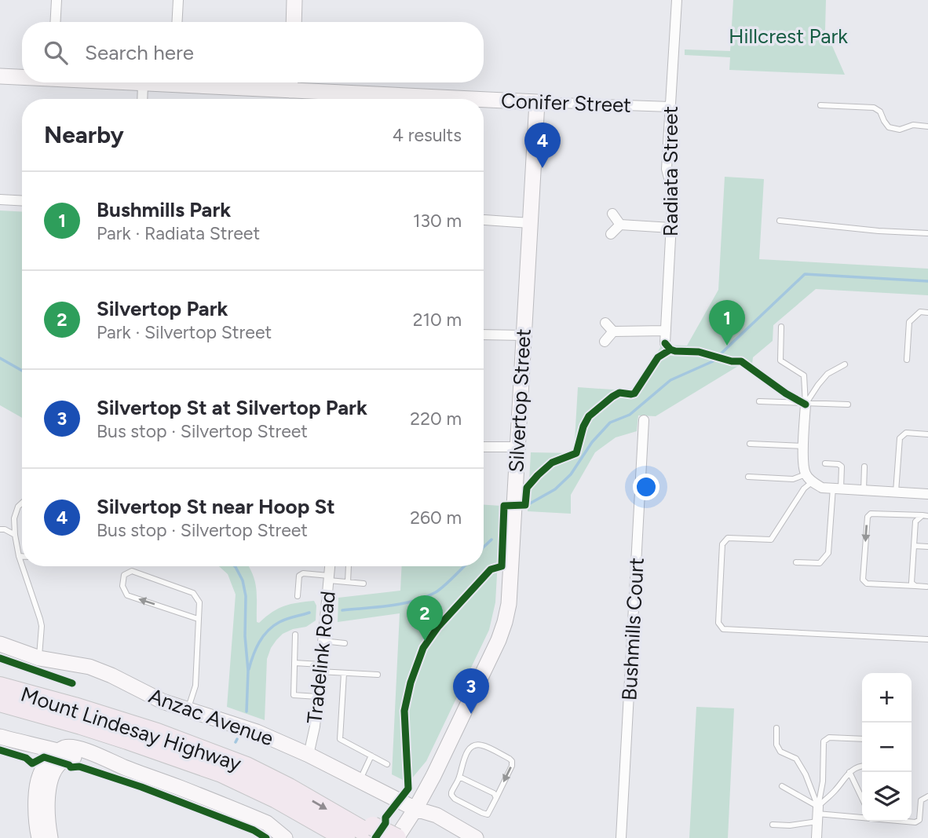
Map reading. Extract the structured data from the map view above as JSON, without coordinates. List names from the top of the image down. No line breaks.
{"streets":{"highway":["Mount Lindesay Highway"],"street":["Conifer Street","Radiata Street","Silvertop Street","Bushmills Court","Tradelink Road","Anzac Avenue"]},"crossings":[["Conifer Street","Radiata Street"],["Conifer Street","Silvertop Street"],["Silvertop Street","Anzac Avenue"],["Tradelink Road","Anzac Avenue"]],"parks":["Hillcrest Park"],"page":{"search":"Search here","heading":["Nearby","4 results"],"pins":["4","1","2","3"],"list":[{"mark":"1","name":"Bushmills Park","note":"Park · Radiata Street","value":"130 m"},{"mark":"2","name":"Silvertop Park","note":"Park · Silvertop Street","value":"210 m"},{"mark":"3","name":"Silvertop St at Silvertop Park","note":"Bus stop · Silvertop Street","value":"220 m"},{"mark":"4","name":"Silvertop St near Hoop St","note":"Bus stop · Silvertop Street","value":"260 m"}],"map_buttons":["+","−"]}}
